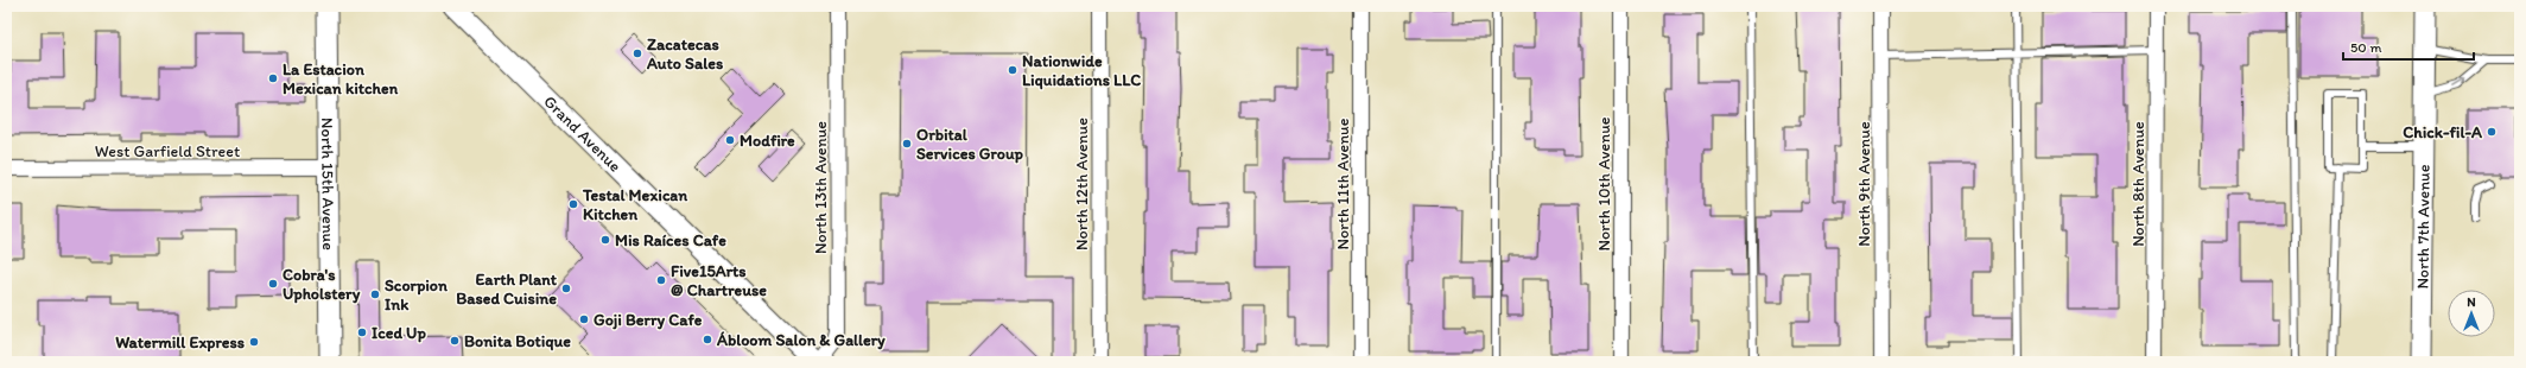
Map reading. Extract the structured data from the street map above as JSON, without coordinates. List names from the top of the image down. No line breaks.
{"streets":{"main road":["Grand Avenue","North 15th Avenue","North 7th Avenue"],"street":["West Garfield Street","North 12th Avenue","North 11th Avenue","North 10th Avenue","North 9th Avenue","North 8th Avenue","North 13th Avenue"]},"crossings":[["West Garfield Street","North 15th Avenue"]],"places":["Zacatecas Auto Sales","Nationwide Liquidations LLC","La Estacion Mexican kitchen","Chick-fil-A","Modfire","Orbital Services Group","Testal Mexican Kitchen","Mis Raíces Cafe","Five15Arts @ Chartreuse","Cobra's Upholstery","Earth Plant Based Cuisine","Scorpion Ink","Goji Berry Cafe","Iced Up","Ábloom Salon & Gallery","Bonita Botique","Watermill Express"],"scale_bar":"50 m","north":"top"}
